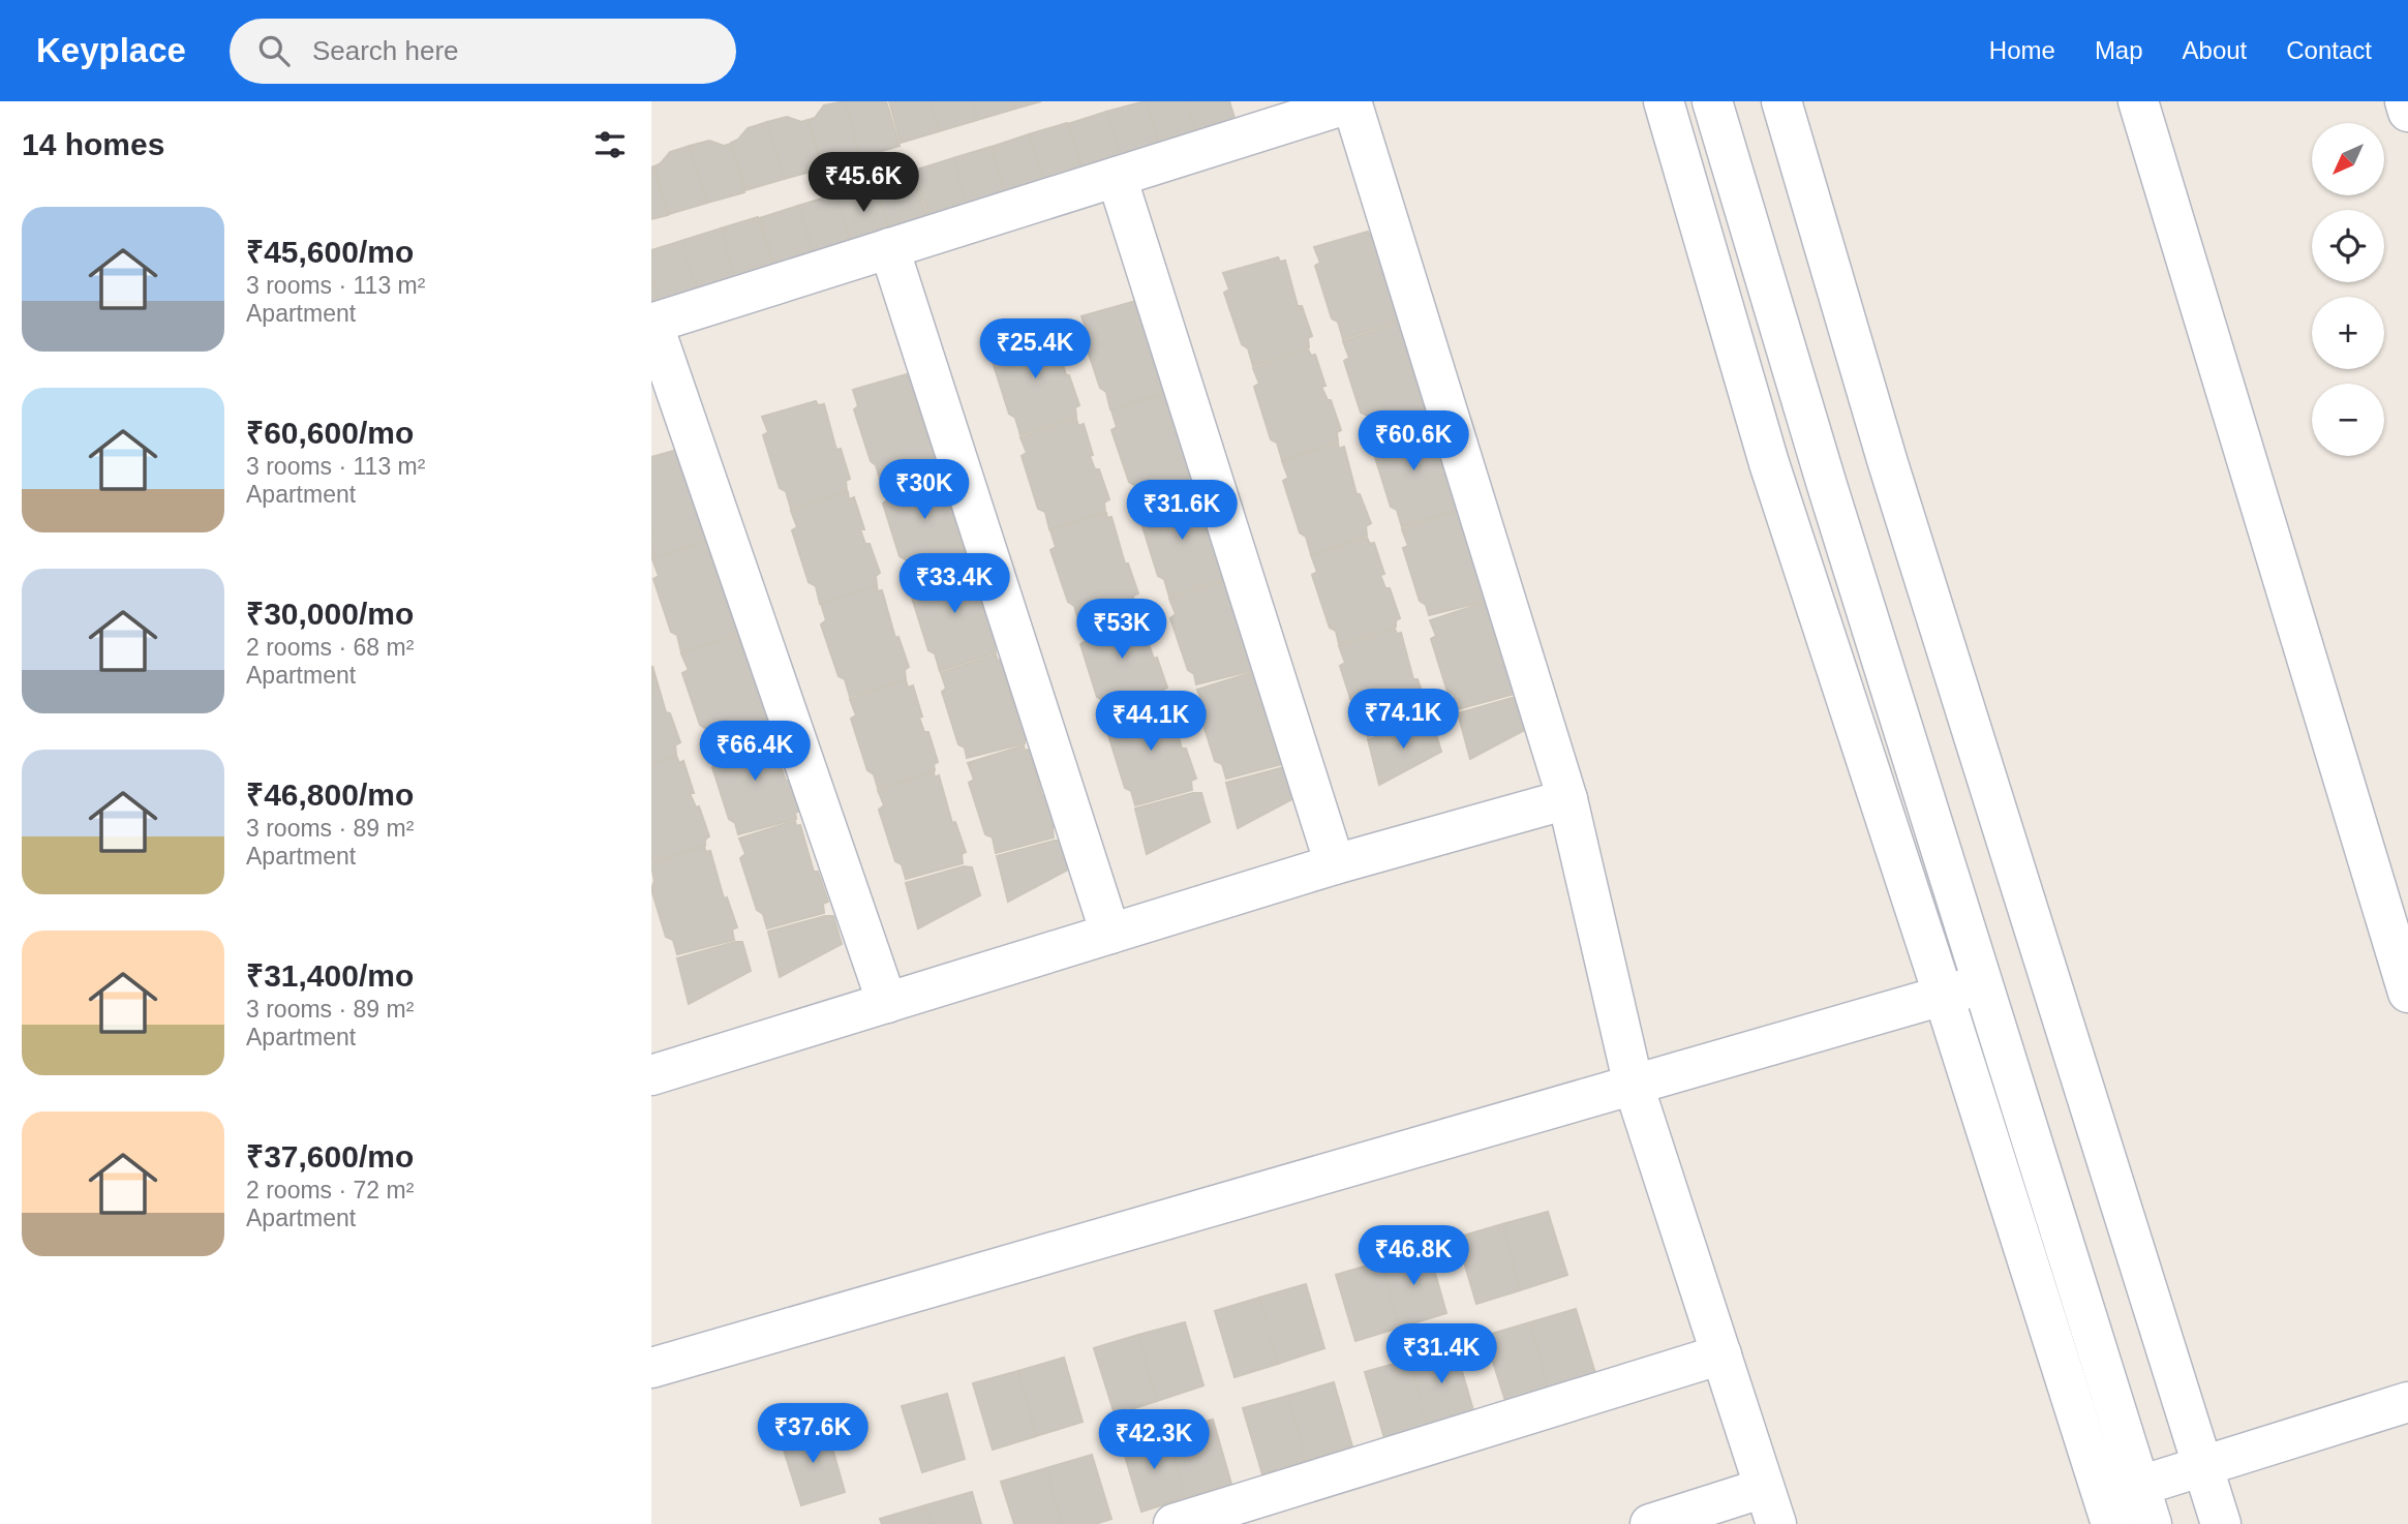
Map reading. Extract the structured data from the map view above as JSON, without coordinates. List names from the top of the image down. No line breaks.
{"north":"bottom left","page":{"header":"Keyplace","search":"Search here","nav":["Home","Map","About","Contact"],"heading":"14 homes","map_buttons":["+","−"],"price":["₹45.6K","₹25.4K","₹60.6K","₹30K","₹31.6K","₹33.4K","₹53K","₹74.1K","₹44.1K","₹66.4K","₹46.8K","₹31.4K","₹37.6K","₹42.3K"],"list":[{"name":"₹45,600/mo","note":"3 rooms · 113 m² · Apartment"},{"name":"₹60,600/mo","note":"3 rooms · 113 m² · Apartment"},{"name":"₹30,000/mo","note":"2 rooms · 68 m² · Apartment"},{"name":"₹46,800/mo","note":"3 rooms · 89 m² · Apartment"},{"name":"₹31,400/mo","note":"3 rooms · 89 m² · Apartment"},{"name":"₹37,600/mo","note":"2 rooms · 72 m² · Apartment"}]}}
